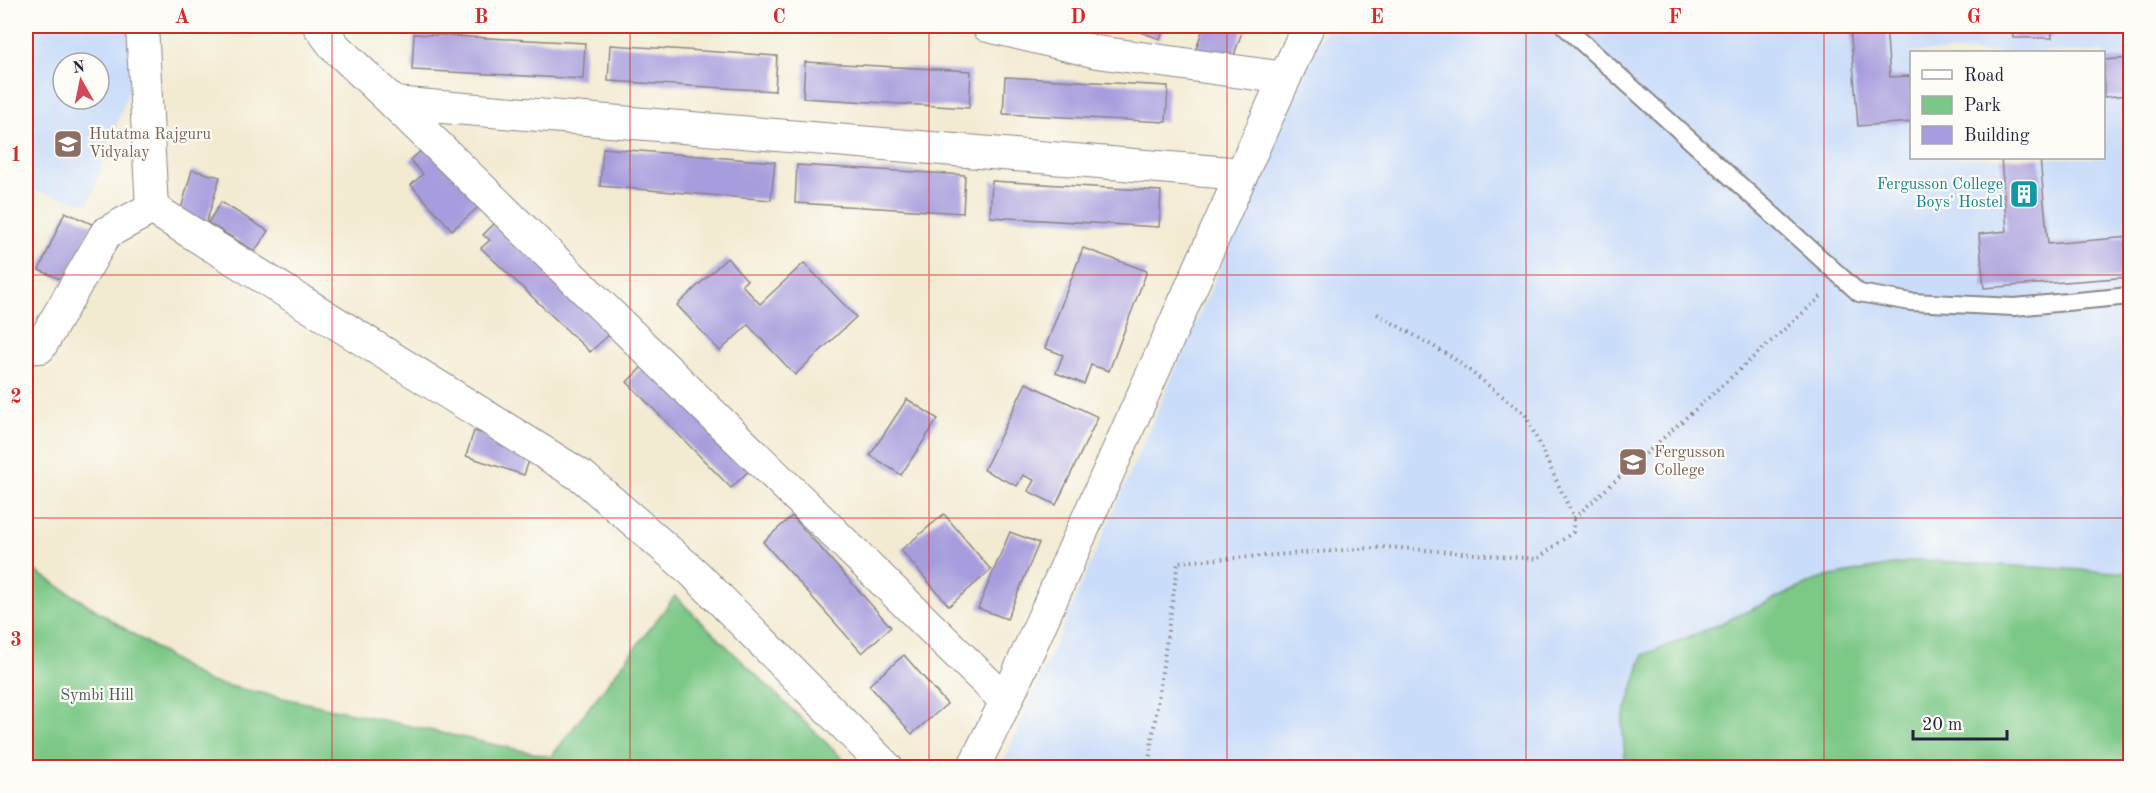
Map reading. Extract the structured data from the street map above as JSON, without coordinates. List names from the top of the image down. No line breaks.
{"parks":["Symbi Hill"],"places":{"school or university":["Hutatma Rajguru Vidyalay","Fergusson College"],"building":["Fergusson College Boys' Hostel"]},"legend":["Road","Park","Building"],"scale_bar":"20 m","north":"top","grid":{"columns":["A","B","C","D","E","F","G"],"rows":["1","2","3"]}}
